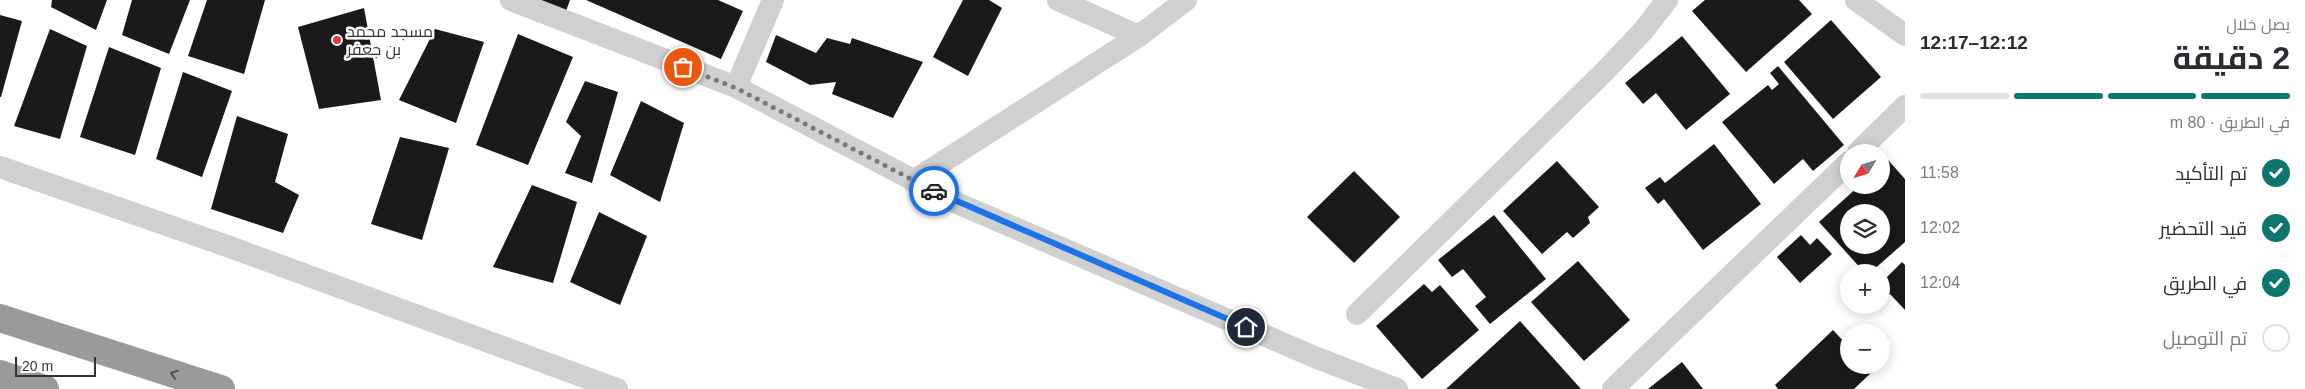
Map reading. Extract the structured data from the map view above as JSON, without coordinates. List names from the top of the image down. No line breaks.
{"places":["مسجد محمد بن جعفر"],"scale_bar":"20 m","north":"bottom left","page":{"heading":["2 دقيقة","يصل خلال","12:12–12:17"],"bar":"في الطريق · 80 m","map_buttons":["+","−"],"list":[["تم التأكيد","11:58"],["قيد التحضير","12:02"],["في الطريق","12:04"],"تم التوصيل"],"scale":"20 m"}}
